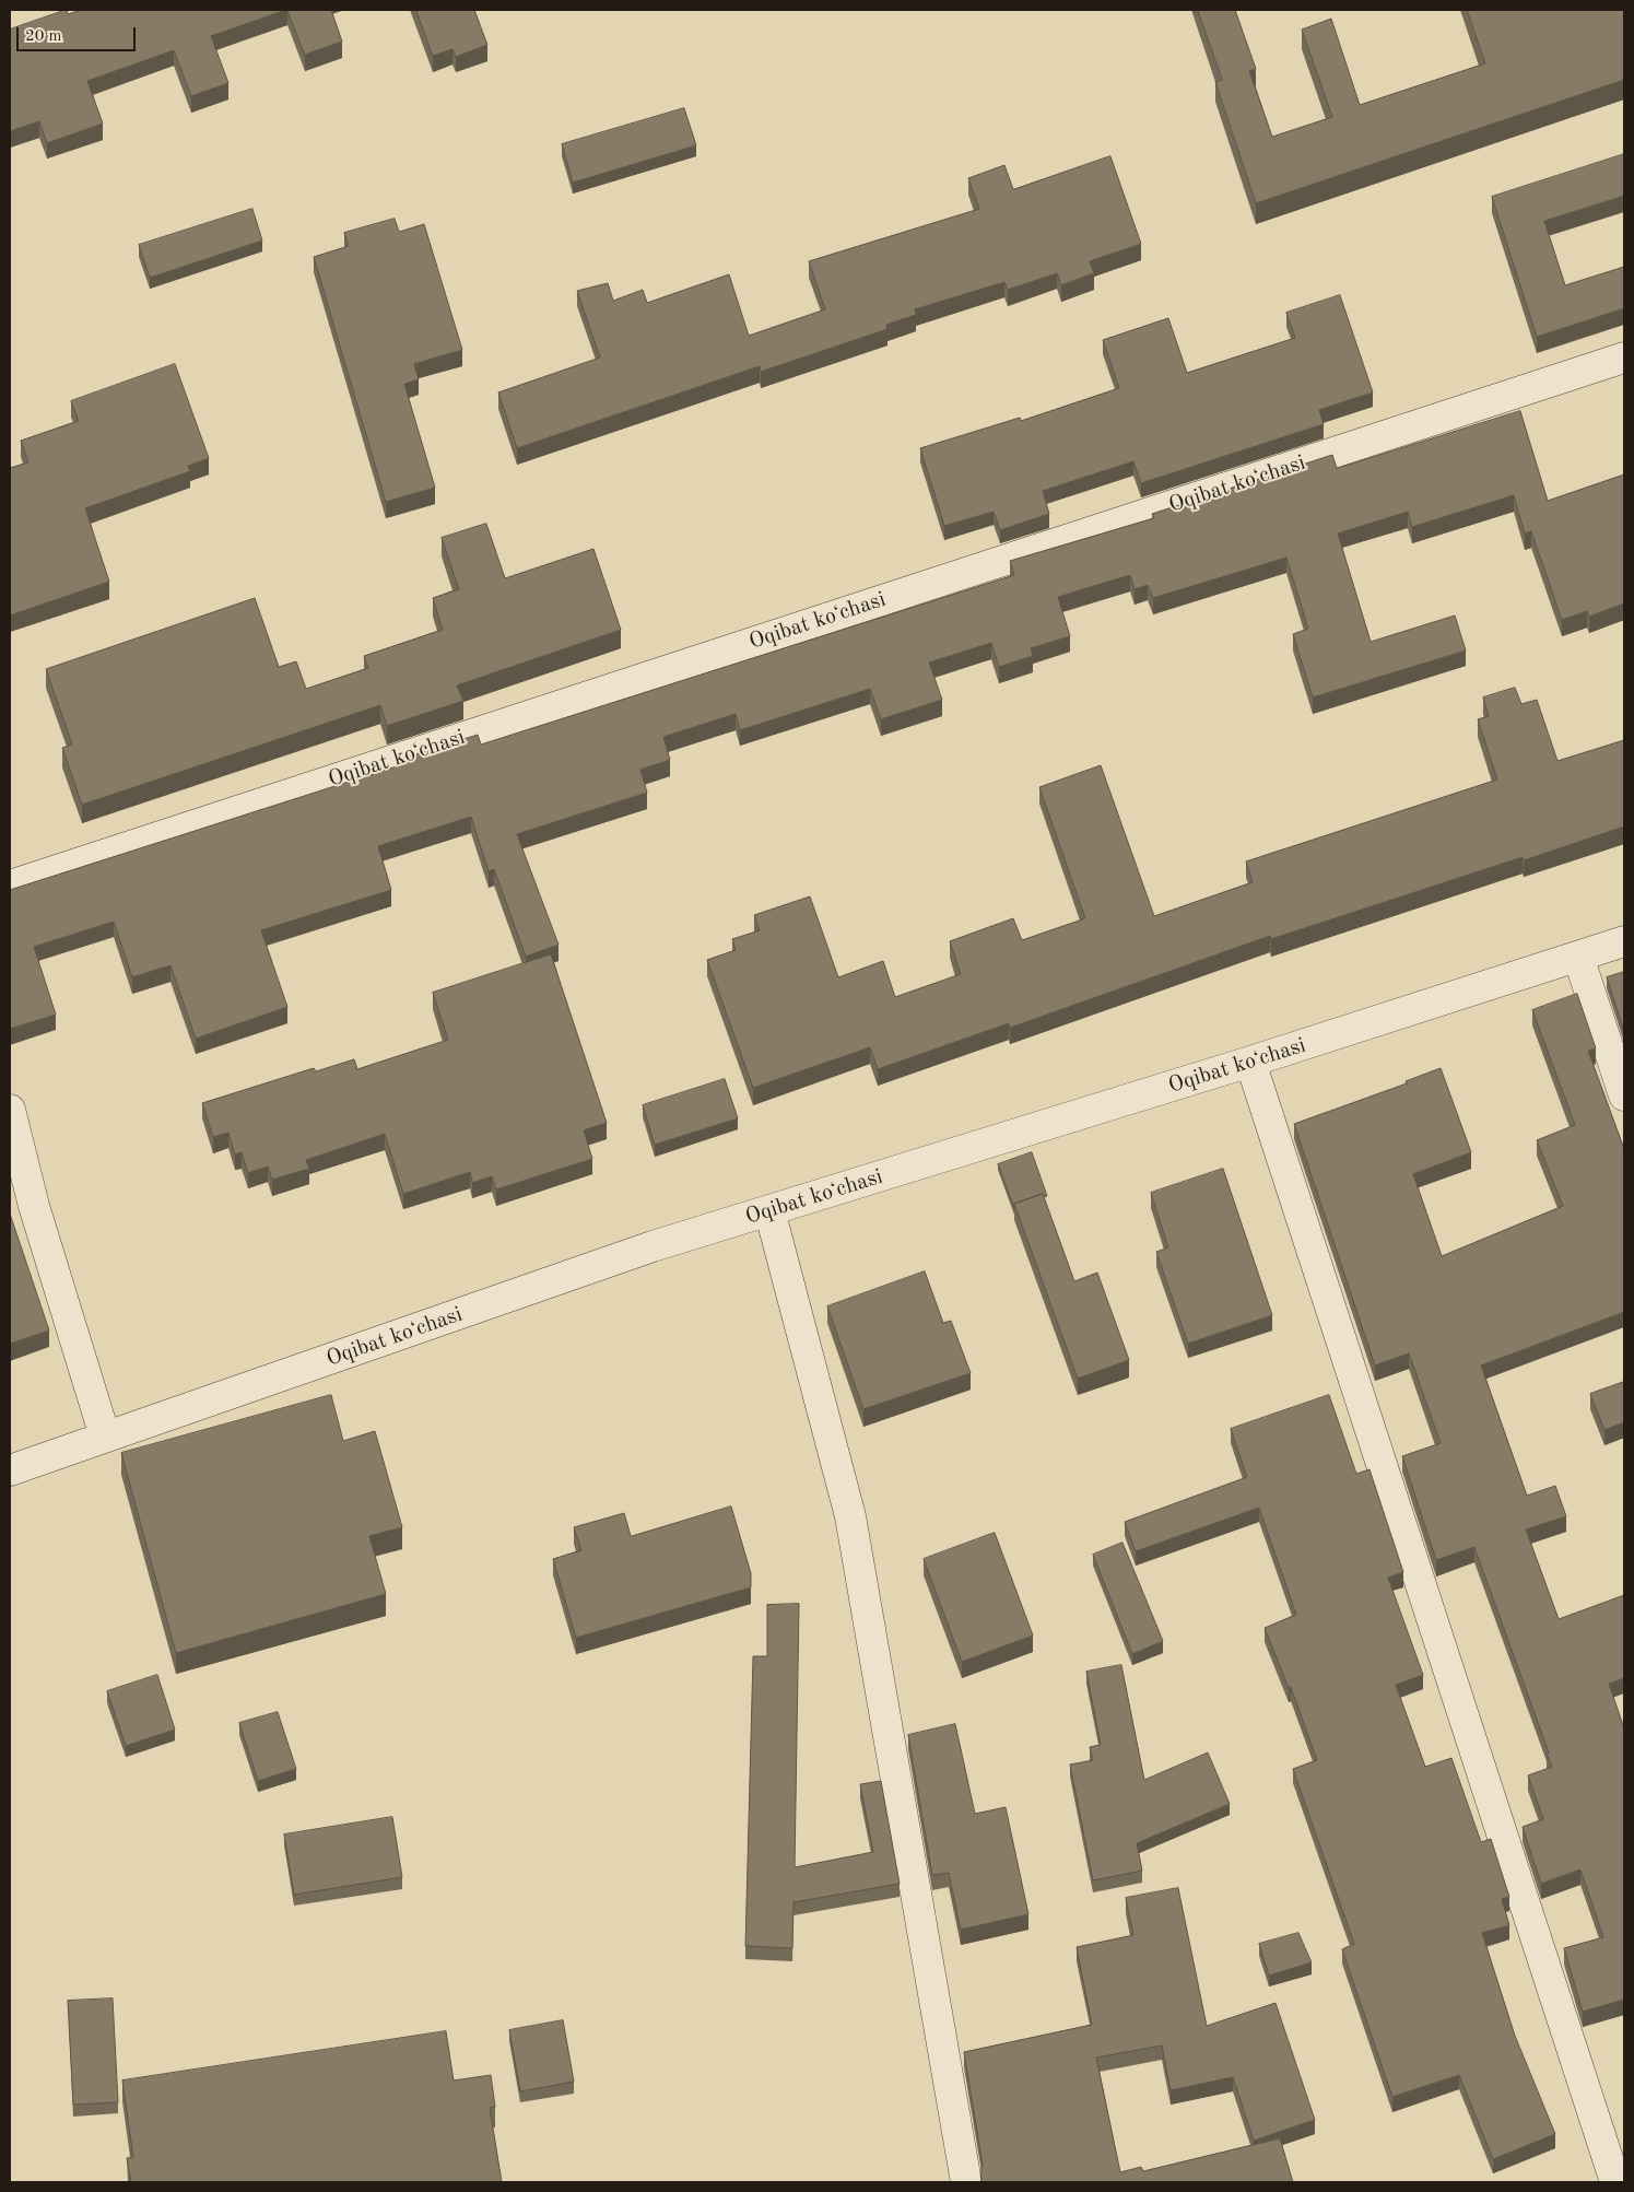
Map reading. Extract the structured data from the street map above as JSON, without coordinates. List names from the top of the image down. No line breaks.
{"streets":{"street":["Oqibat koʻchasi"]},"scale_bar":"20 m"}
